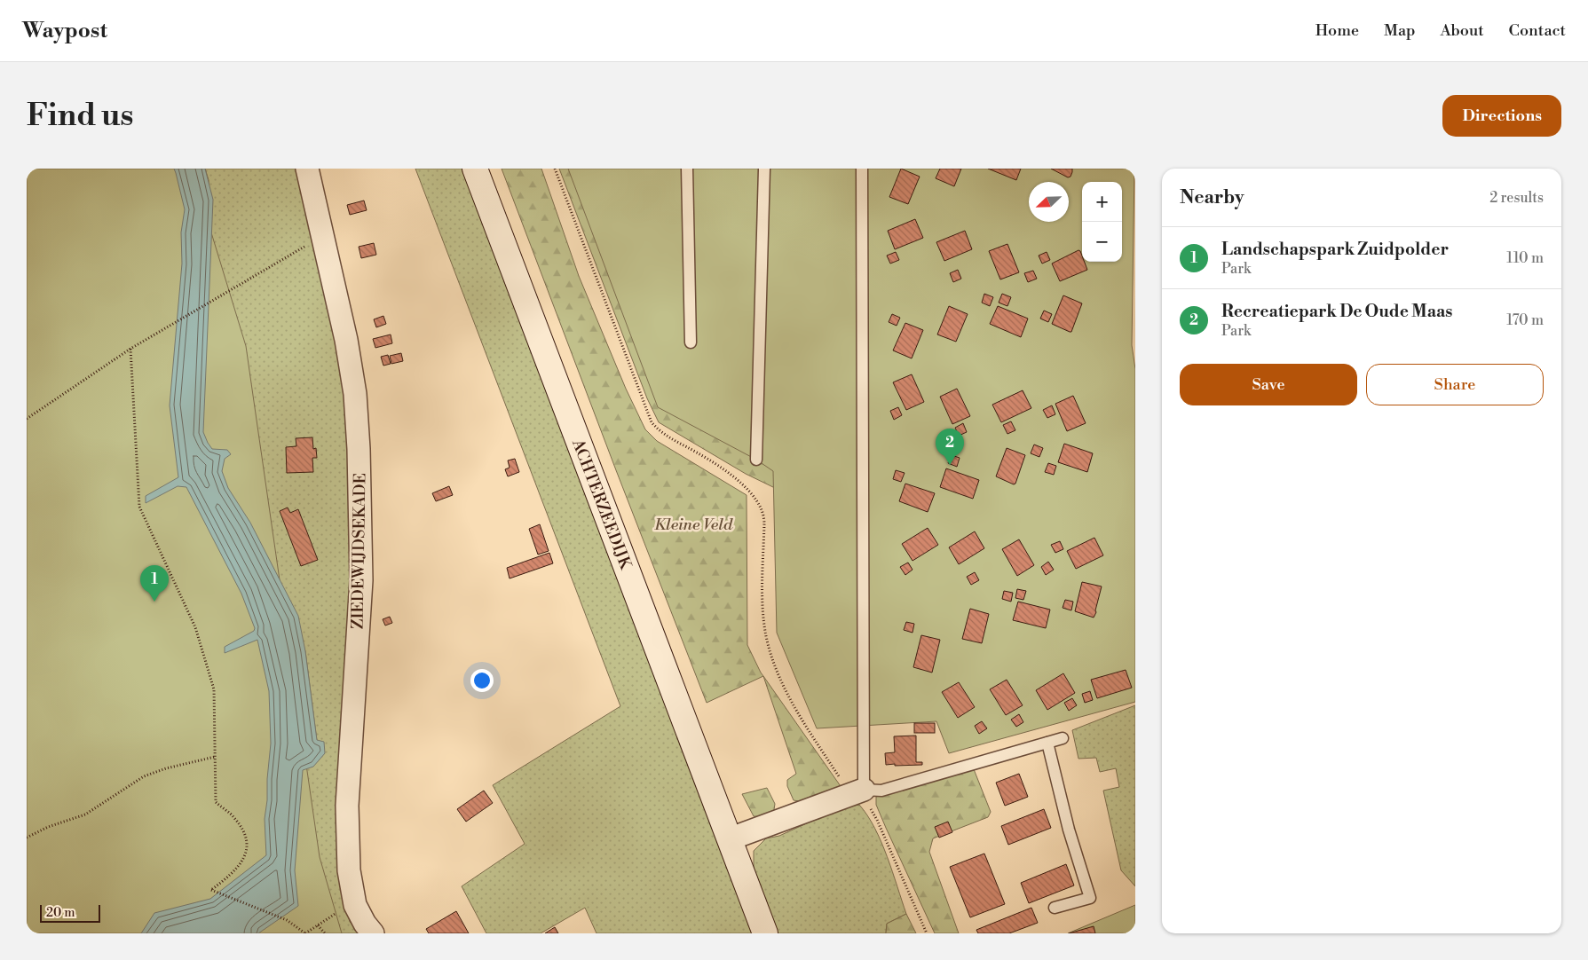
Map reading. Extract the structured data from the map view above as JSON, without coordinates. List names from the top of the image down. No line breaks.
{"streets":{"main road":["ACHTERZEEDIJK"],"street":["ZIEDEWIJDSEKADE"]},"parks":["Kleine Veld"],"scale_bar":"20 m","north":"bottom left","page":{"header":"Waypost","nav":["Home","Map","About","Contact"],"buttons":["Directions",["Save","Share"]],"title":"Find us","heading":["Nearby","2 results"],"map_buttons":["+","−"],"list":[{"mark":"1","name":"Landschapspark Zuidpolder","note":"Park","value":"110 m"},{"mark":"2","name":"Recreatiepark De Oude Maas","note":"Park","value":"170 m"}],"pins":["2","1"],"scale":"20 m"}}
